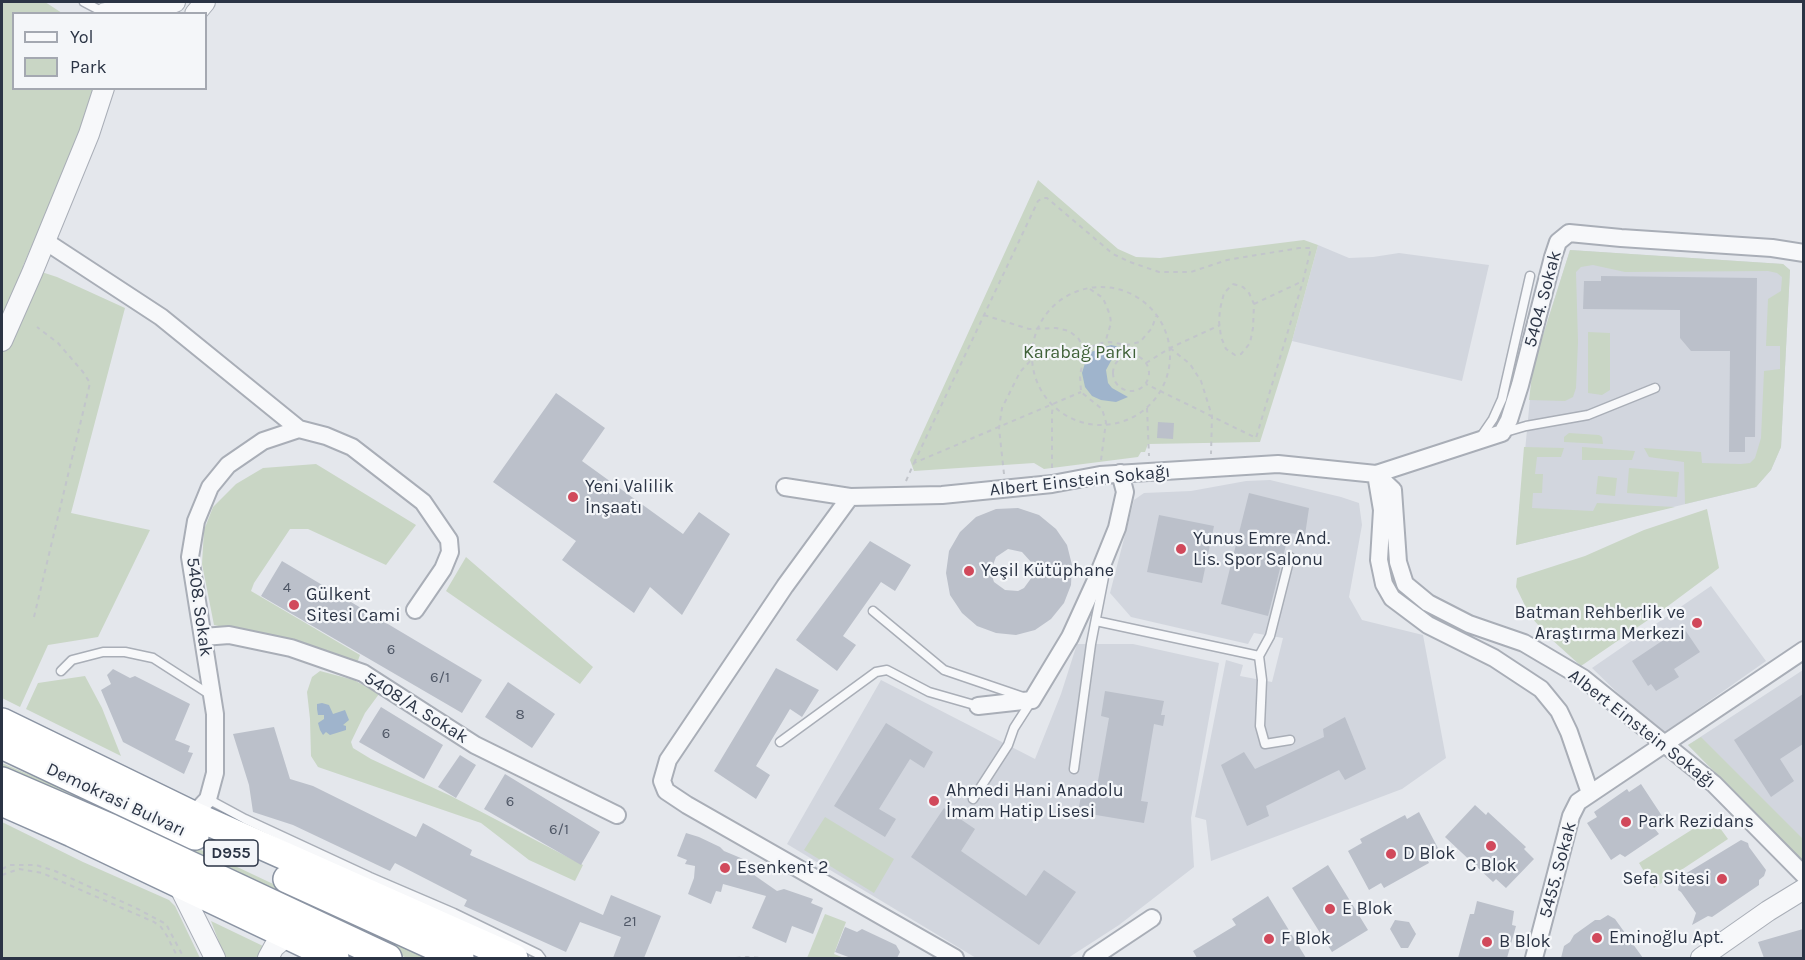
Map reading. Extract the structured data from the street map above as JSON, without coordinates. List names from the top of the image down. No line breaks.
{"streets":{"highway":["Demokrasi Bulvarı","D955"],"street":["5404. Sokak","Albert Einstein Sokağı","5408. Sokak","5408/A. Sokak","5455. Sokak"]},"crossings":[["Albert Einstein Sokağı","5455. Sokak"],["5408. Sokak","5408/A. Sokak"]],"parks":["Karabağ Parkı"],"places":["Yeni Valilik İnşaatı","Yunus Emre And. Lis. Spor Salonu","Yeşil Kütüphane","Gülkent Sitesi Cami","Batman Rehberlik ve Araştırma Merkezi","Ahmedi Hani Anadolu İmam Hatip Lisesi","Park Rezidans","C Blok","D Blok","Esenkent 2","Sefa Sitesi","E Blok","Eminoğlu Apt.","F Blok","B Blok"],"house_numbers":["4","6","6/1","8","6","6","6/1","21"],"legend":["Yol","Park"]}
